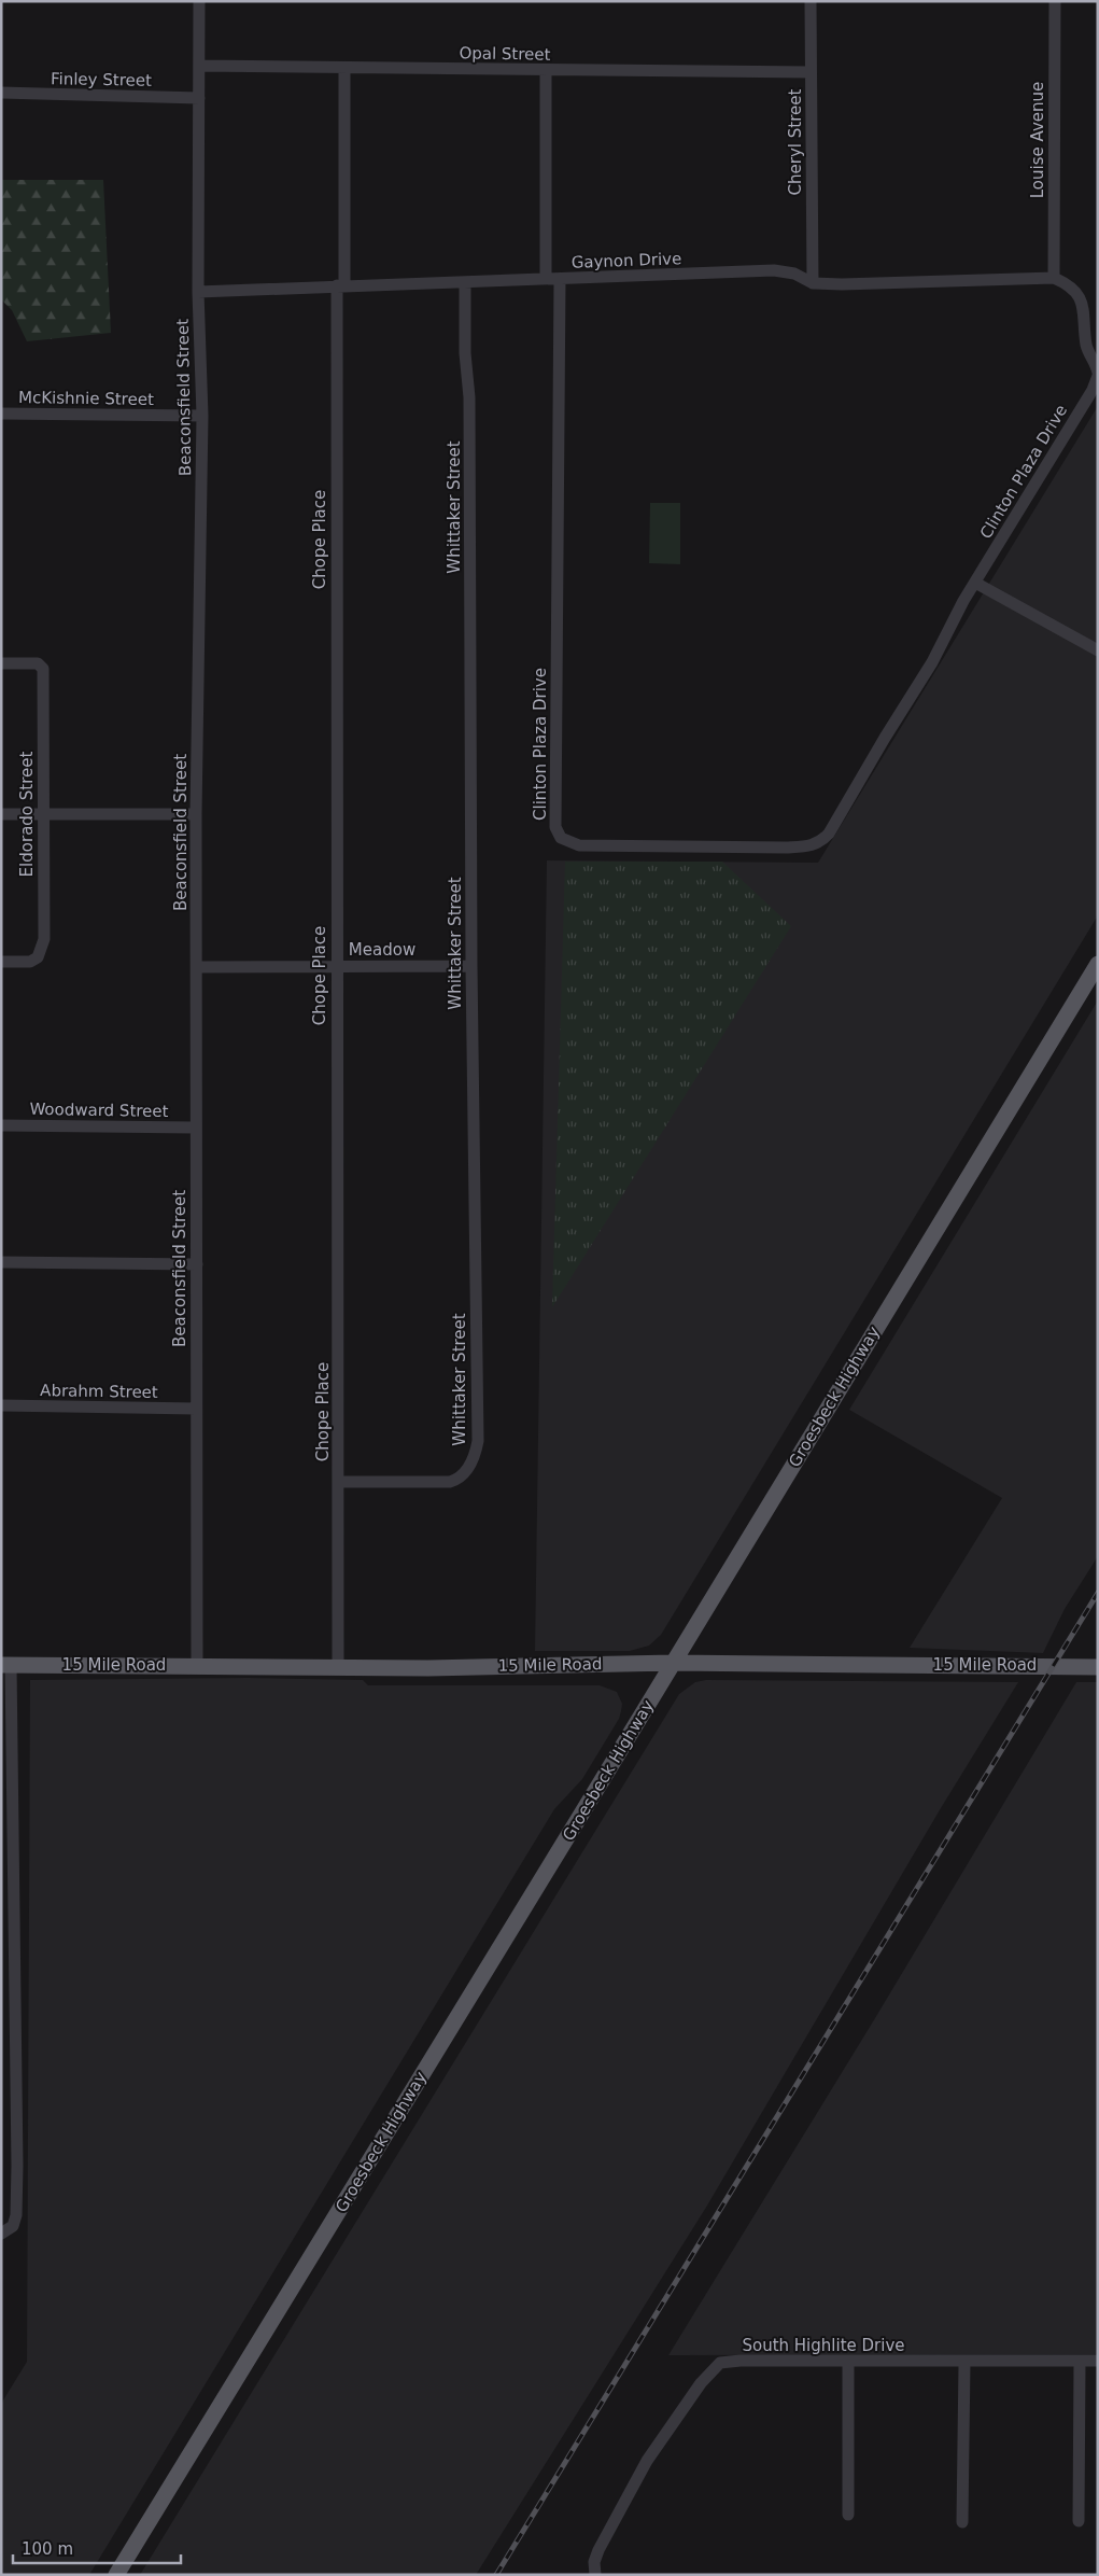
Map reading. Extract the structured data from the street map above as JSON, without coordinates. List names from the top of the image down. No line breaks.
{"streets":{"main road":["Groesbeck Highway","15 Mile Road"],"street":["Opal Street","Finley Street","Louise Avenue","Cheryl Street","Gaynon Drive","Beaconsfield Street","McKishnie Street","Clinton Plaza Drive","Whittaker Street","Chope Place","Eldorado Street","Meadow","Woodward Street","Abrahm Street","South Highlite Drive"]},"crossings":[["Opal Street","Cheryl Street"],["Opal Street","Beaconsfield Street"],["Opal Street","Chope Place"],["Finley Street","Beaconsfield Street"],["Louise Avenue","Gaynon Drive"],["Louise Avenue","Clinton Plaza Drive"],["Cheryl Street","Gaynon Drive"],["Gaynon Drive","Beaconsfield Street"],["Gaynon Drive","Clinton Plaza Drive"],["Gaynon Drive","Whittaker Street"],["Gaynon Drive","Chope Place"],["Beaconsfield Street","McKishnie Street"],["Beaconsfield Street","Meadow"],["Beaconsfield Street","Woodward Street"],["Beaconsfield Street","Abrahm Street"],["Beaconsfield Street","15 Mile Road"],["Whittaker Street","Chope Place"],["Whittaker Street","Meadow"],["Chope Place","Meadow"],["Chope Place","15 Mile Road"],["Groesbeck Highway","15 Mile Road"]],"scale_bar":"100 m"}
